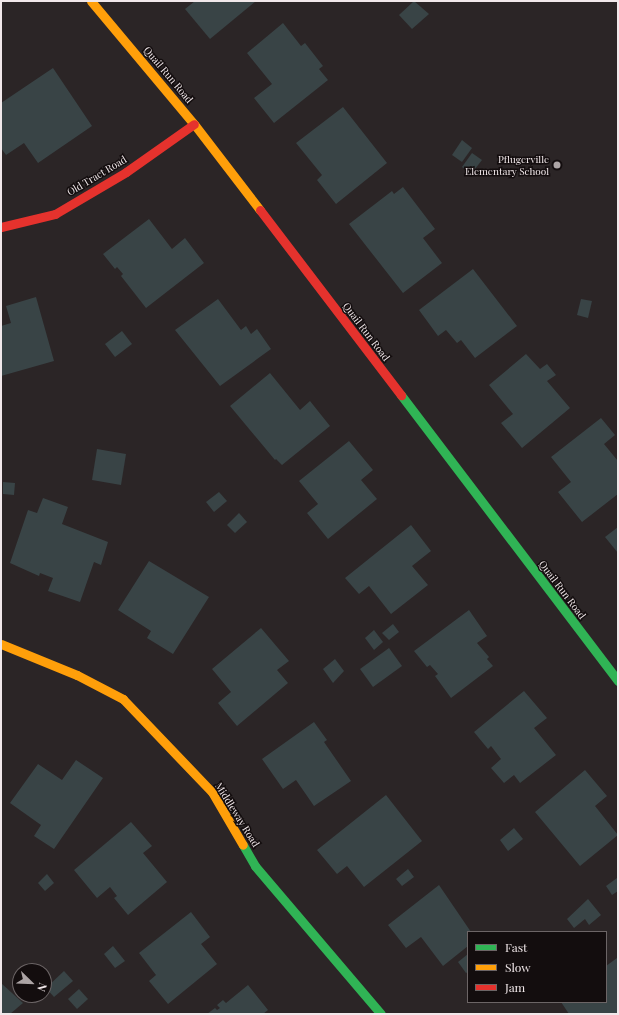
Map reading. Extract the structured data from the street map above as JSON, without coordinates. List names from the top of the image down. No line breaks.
{"streets":{"street":["Quail Run Road","Old Tract Road","Middleway Road"]},"crossings":[["Quail Run Road","Old Tract Road"]],"places":["Pflugerville Elementary School"],"legend":["Fast","Slow","Jam"],"north":"bottom right"}
